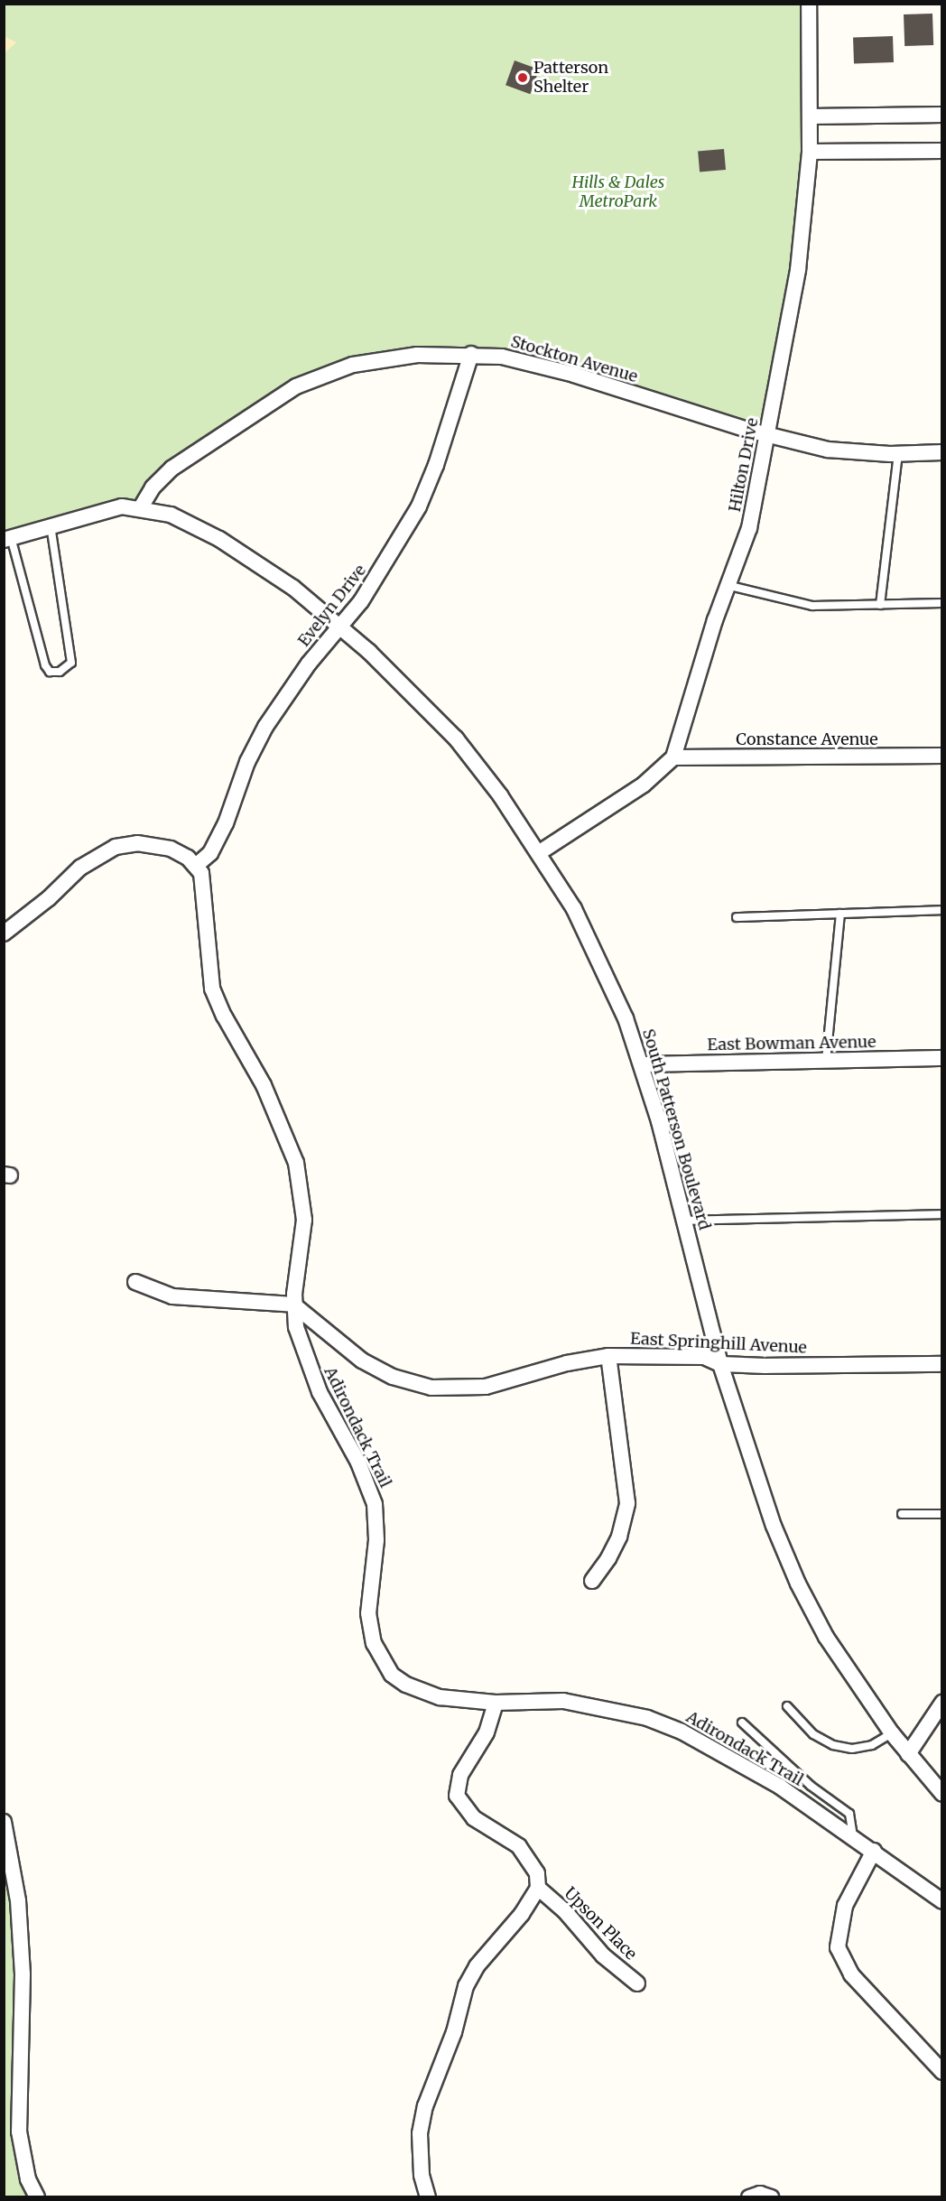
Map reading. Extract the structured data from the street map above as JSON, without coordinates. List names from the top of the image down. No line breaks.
{"streets":{"street":["Stockton Avenue","Hilton Drive","Evelyn Drive","Constance Avenue","East Bowman Avenue","South Patterson Boulevard","East Springhill Avenue","Adirondack Trail","Upson Place"]},"crossings":[["Stockton Avenue","Hilton Drive"],["Stockton Avenue","Evelyn Drive"],["Stockton Avenue","South Patterson Boulevard"],["Hilton Drive","Constance Avenue"],["Evelyn Drive","South Patterson Boulevard"],["Evelyn Drive","Adirondack Trail"],["East Bowman Avenue","South Patterson Boulevard"],["South Patterson Boulevard","East Springhill Avenue"],["East Springhill Avenue","Adirondack Trail"]],"parks":["Hills & Dales MetroPark"],"places":["Patterson Shelter"]}
